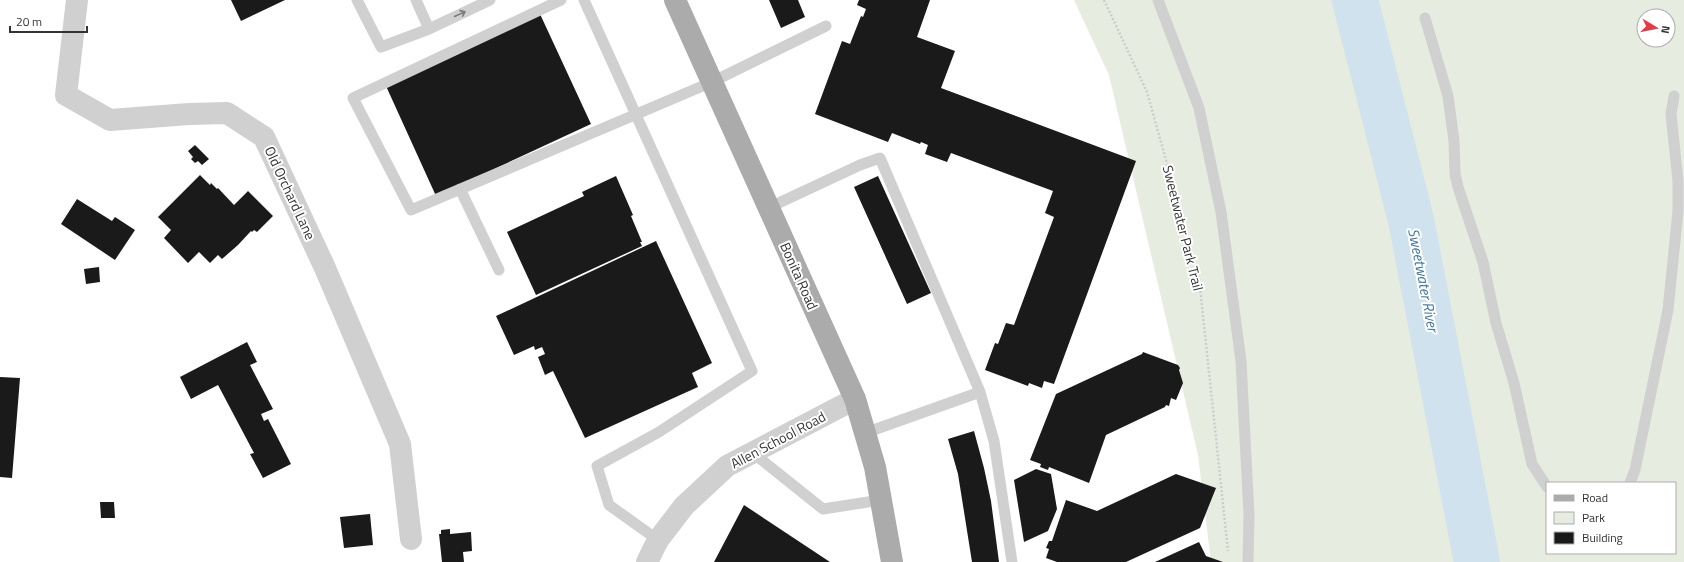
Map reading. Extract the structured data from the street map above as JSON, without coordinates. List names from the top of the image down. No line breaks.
{"streets":{"main road":["Bonita Road"],"street":["Old Orchard Lane","Allen School Road"],"path":["Sweetwater Park Trail"]},"crossings":[["Bonita Road","Allen School Road"]],"water":["Sweetwater River"],"legend":["Road","Park","Building"],"scale_bar":"20 m","north":"right"}
